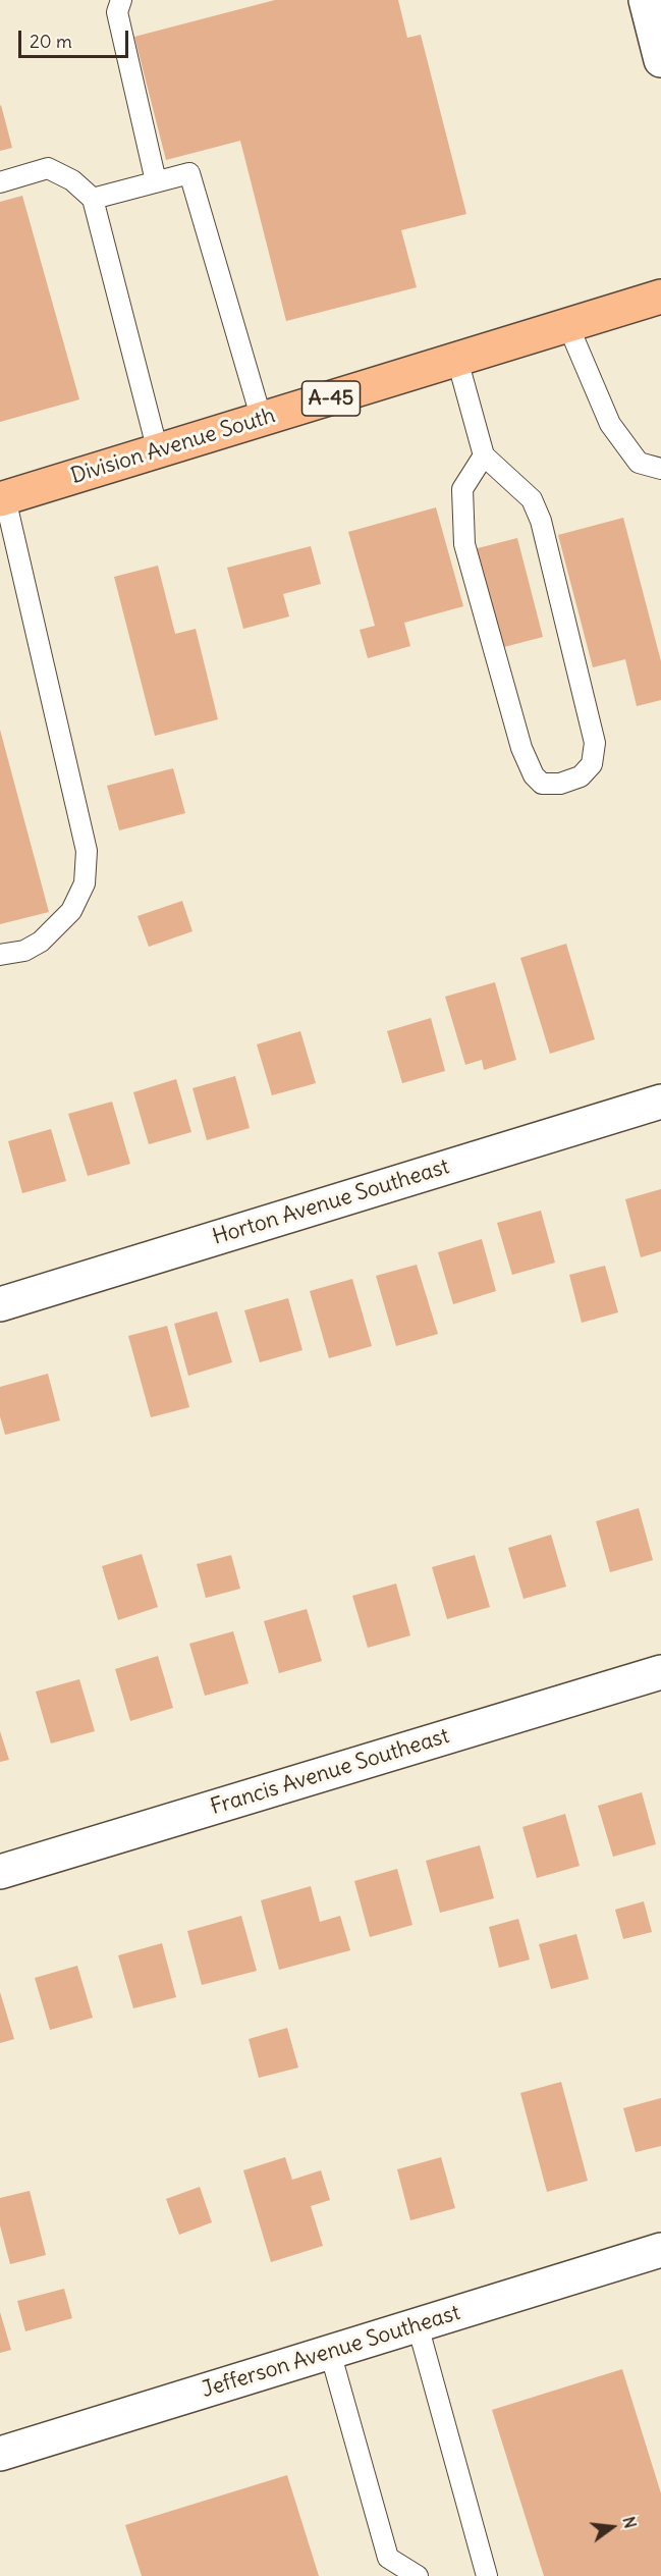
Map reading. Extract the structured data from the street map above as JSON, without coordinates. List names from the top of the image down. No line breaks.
{"streets":{"main road":["A-45","Division Avenue South"],"street":["Horton Avenue Southeast","Francis Avenue Southeast","Jefferson Avenue Southeast"]},"scale_bar":"20 m","north":"right"}
